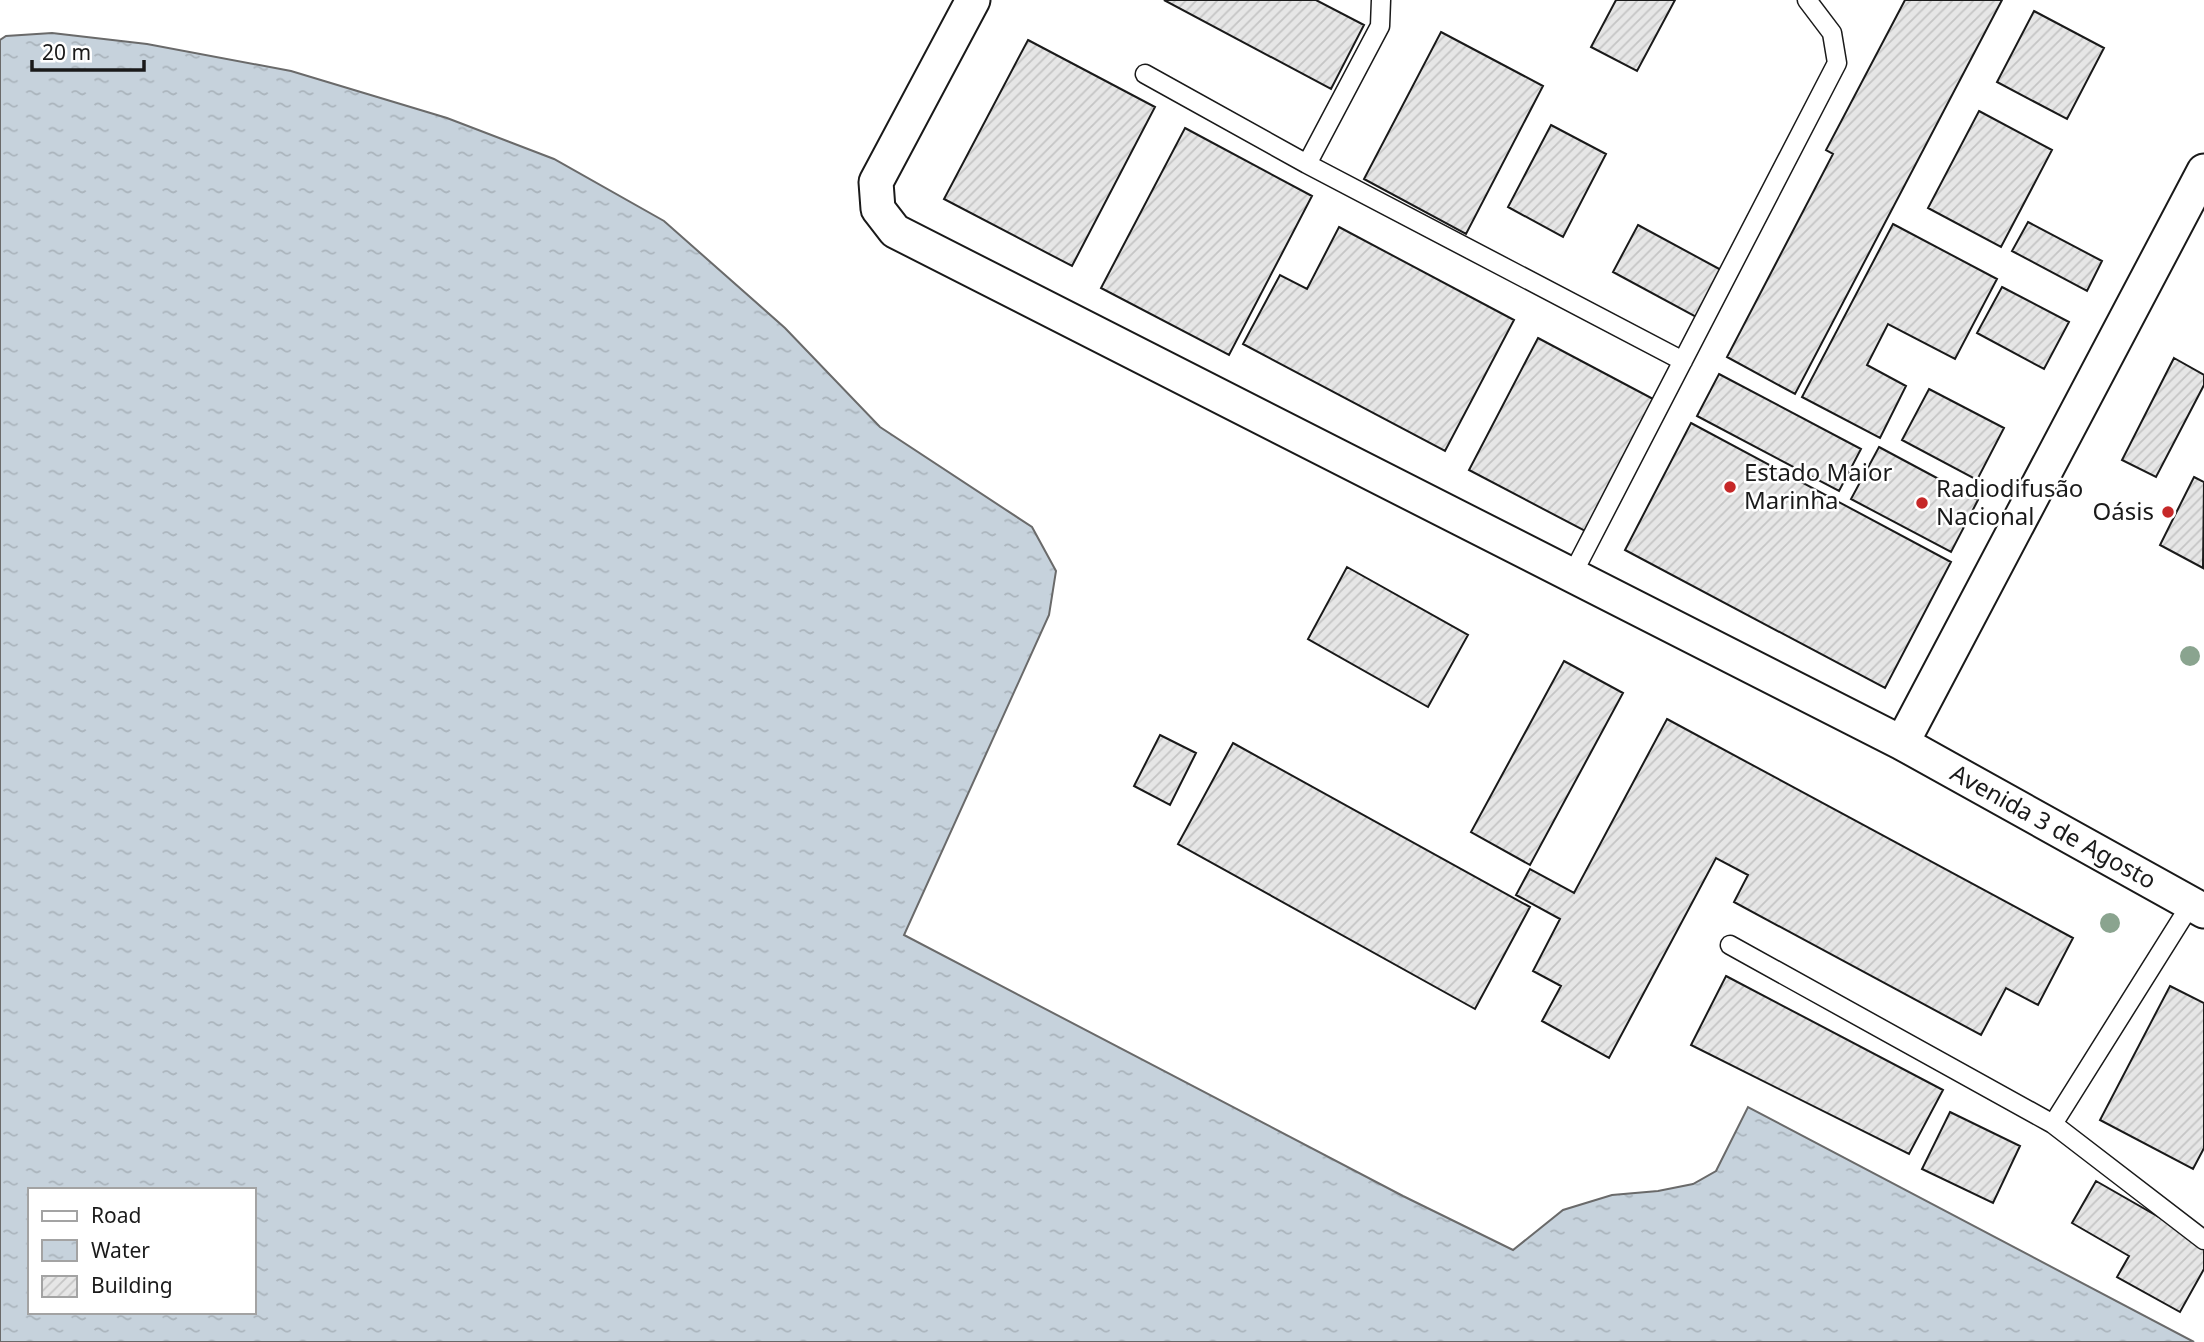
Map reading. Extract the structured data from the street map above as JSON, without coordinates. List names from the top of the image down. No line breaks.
{"streets":{"street":["Avenida 3 de Agosto"]},"places":["Estado Maior Marinha","Radiodifusão Nacional","Oásis"],"legend":["Road","Water","Building"],"scale_bar":"20 m"}
